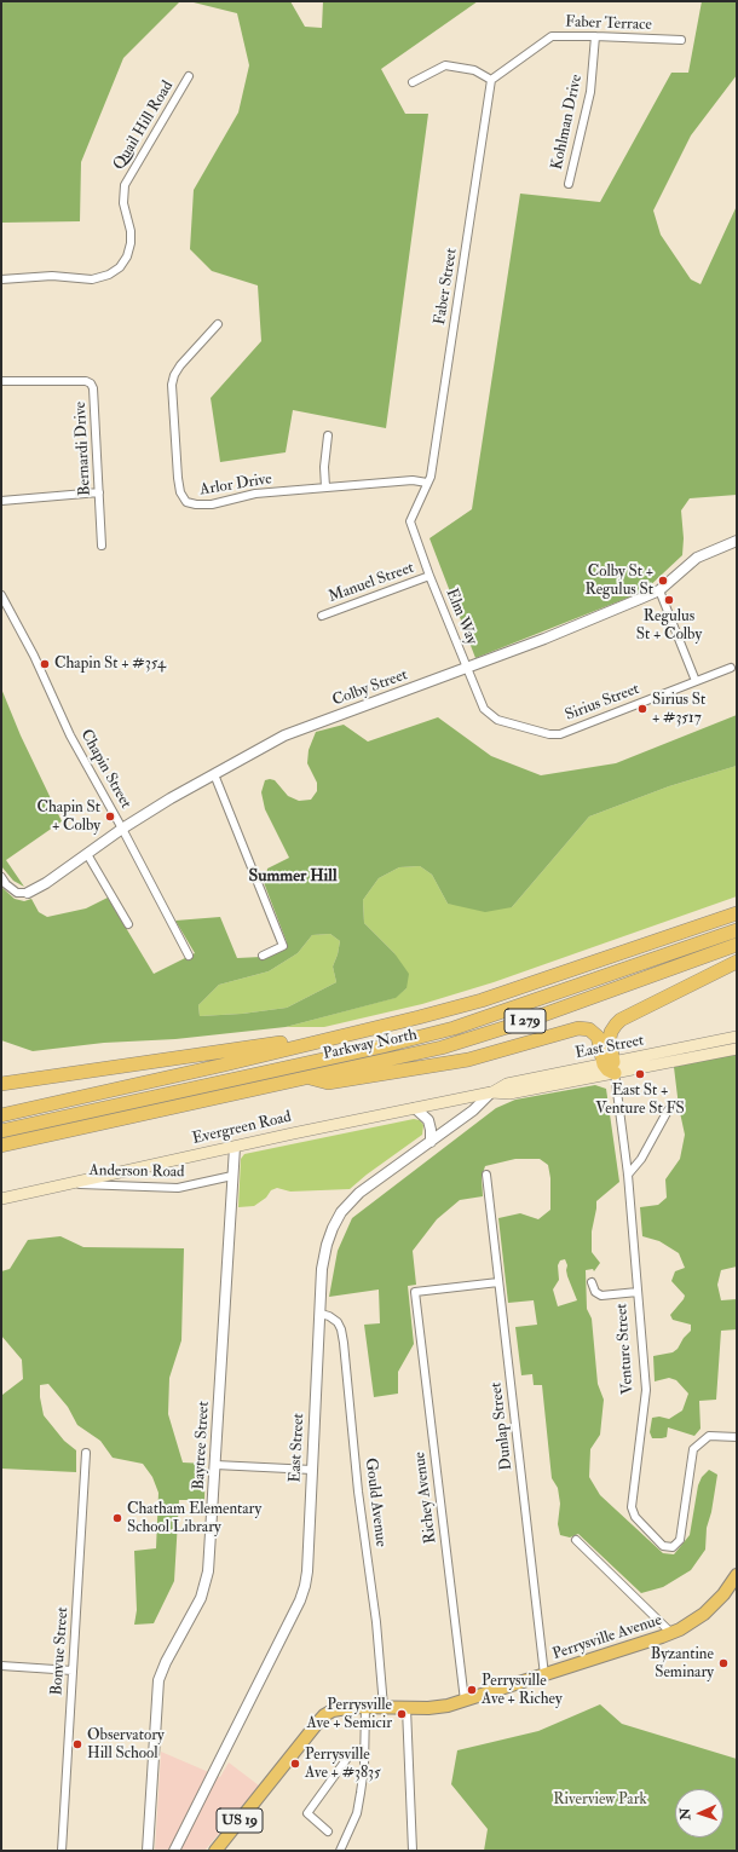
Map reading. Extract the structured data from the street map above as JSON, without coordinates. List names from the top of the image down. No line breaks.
{"streets":{"highway":["I 279","Parkway North"],"main road":["East Street","Evergreen Road","Perrysville Avenue","US 19"],"street":["Faber Terrace","Kohlman Drive","Quail Hill Road","Faber Street","Bernardi Drive","Arlor Drive","Manuel Street","Elm Way","Colby Street","Sirius Street","Chapin Street","Anderson Road","Venture Street","Dunlap Street","Baytree Street","Richey Avenue","Gould Avenue","Bonvue Street"]},"crossings":[["Faber Terrace","Kohlman Drive"],["Faber Terrace","Faber Street"],["Faber Street","Arlor Drive"],["Faber Street","Manuel Street"],["Faber Street","Elm Way"],["Manuel Street","Elm Way"],["Elm Way","Colby Street"],["Elm Way","Sirius Street"],["Colby Street","Sirius Street"],["Colby Street","Chapin Street"],["East Street","Evergreen Road"],["East Street","Venture Street"],["East Street","Gould Avenue"],["Evergreen Road","Anderson Road"],["Evergreen Road","Baytree Street"],["Anderson Road","Baytree Street"],["Dunlap Street","Richey Avenue"],["Dunlap Street","Perrysville Avenue"],["Richey Avenue","Perrysville Avenue"],["Gould Avenue","Perrysville Avenue"]],"districts":["Summer Hill"],"parks":["Riverview Park"],"places":["Colby St + Regulus St","Regulus St + Colby","Chapin St + #354","Sirius St + #3517","Chapin St + Colby","East St + Venture St FS","Chatham Elementary School Library","Byzantine Seminary","Perrysville Ave + Richey","Perrysville Ave + Semicir","Observatory Hill School","Perrysville Ave + #3835"],"north":"left"}
